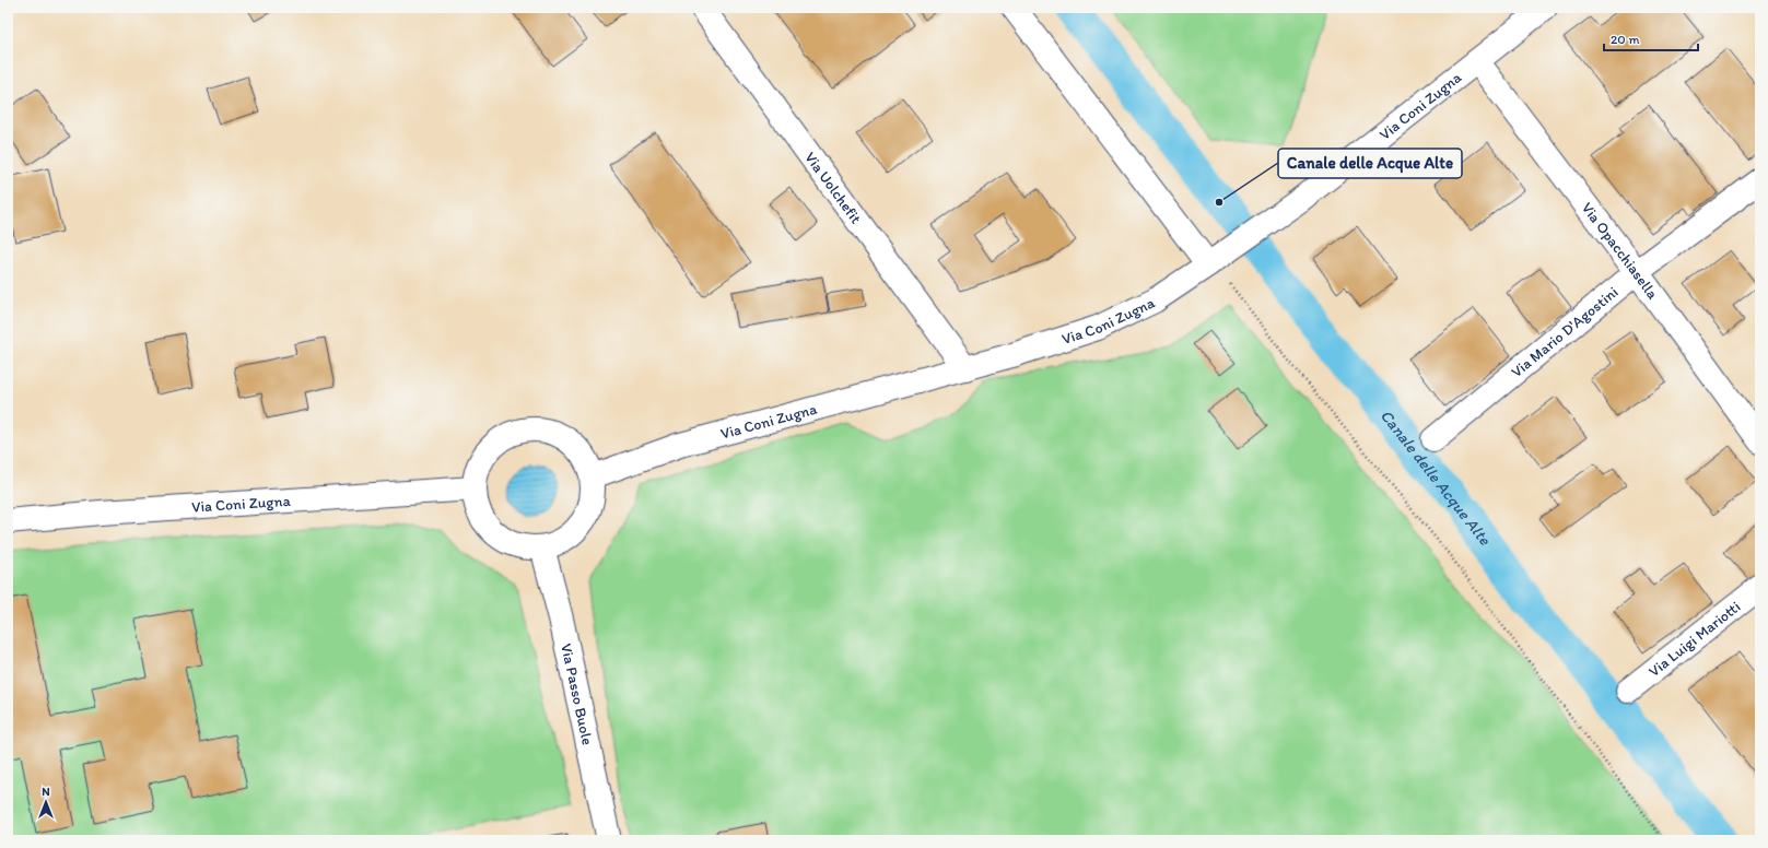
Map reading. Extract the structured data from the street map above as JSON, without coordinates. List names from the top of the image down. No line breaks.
{"streets":{"street":["Via Coni Zugna","Via Uolchefit","Via Opacchiasella","Via Mario D'Agostini","Via Luigi Mariotti","Via Passo Buole"]},"crossings":[["Via Coni Zugna","Via Uolchefit"],["Via Coni Zugna","Via Opacchiasella"],["Via Coni Zugna","Via Passo Buole"],["Via Opacchiasella","Via Mario D'Agostini"]],"water":["Canale delle Acque Alte"],"places":["Canale delle Acque Alte"],"scale_bar":"20 m","north":"top"}
